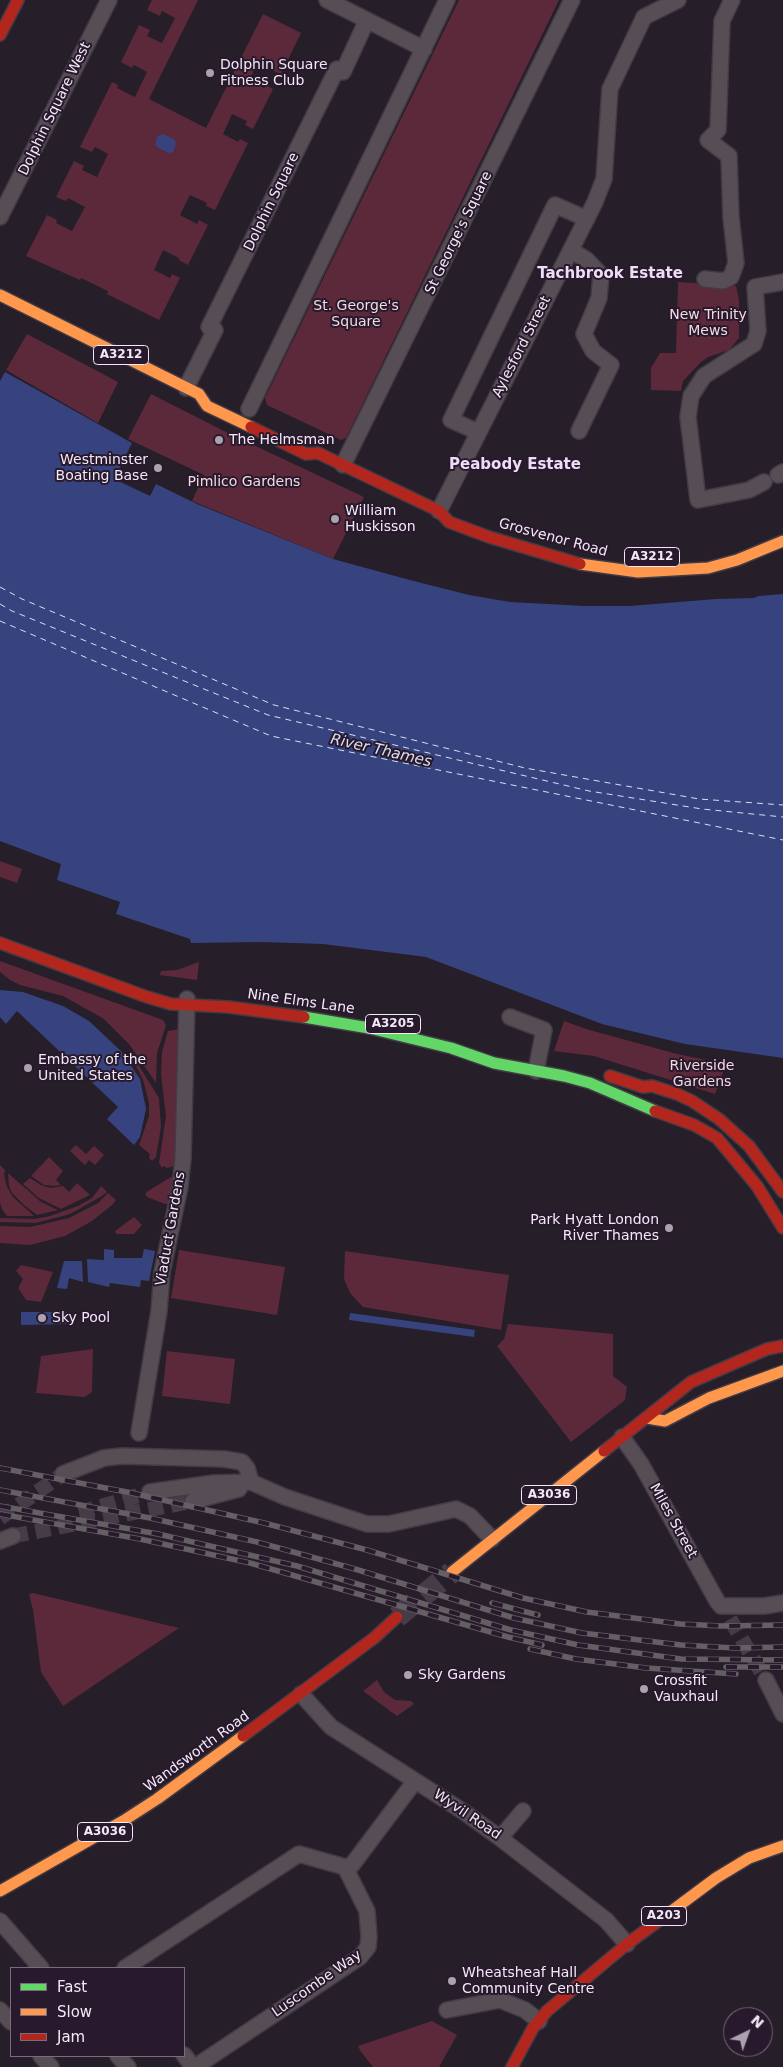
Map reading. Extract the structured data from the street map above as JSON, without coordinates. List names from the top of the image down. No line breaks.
{"streets":{"main road":["A3212","Grosvenor Road","Nine Elms Lane","A3205","A3036","Wandsworth Road","A203"],"street":["Dolphin Square West","Dolphin Square","St George's Square","Aylesford Street","Viaduct Gardens","Miles Street","Wyvil Road","Luscombe Way"]},"crossings":[["Dolphin Square","Grosvenor Road"],["St George's Square","Grosvenor Road"],["Aylesford Street","Grosvenor Road"],["Nine Elms Lane","Viaduct Gardens"],["A3036","Miles Street"],["Wandsworth Road","Wyvil Road"],["Wyvil Road","A203"]],"districts":["Tachbrook Estate","Peabody Estate"],"water":["River Thames"],"parks":["St. George's Square","New Trinity Mews","Pimlico Gardens","Riverside Gardens"],"places":["Dolphin Square Fitness Club","The Helmsman","Westminster Boating Base","William Huskisson","Embassy of the United States","Park Hyatt London River Thames","Sky Pool","Sky Gardens","Crossfit Vauxhaul","Wheatsheaf Hall Community Centre"],"legend":["Fast","Slow","Jam"],"north":"top right"}
